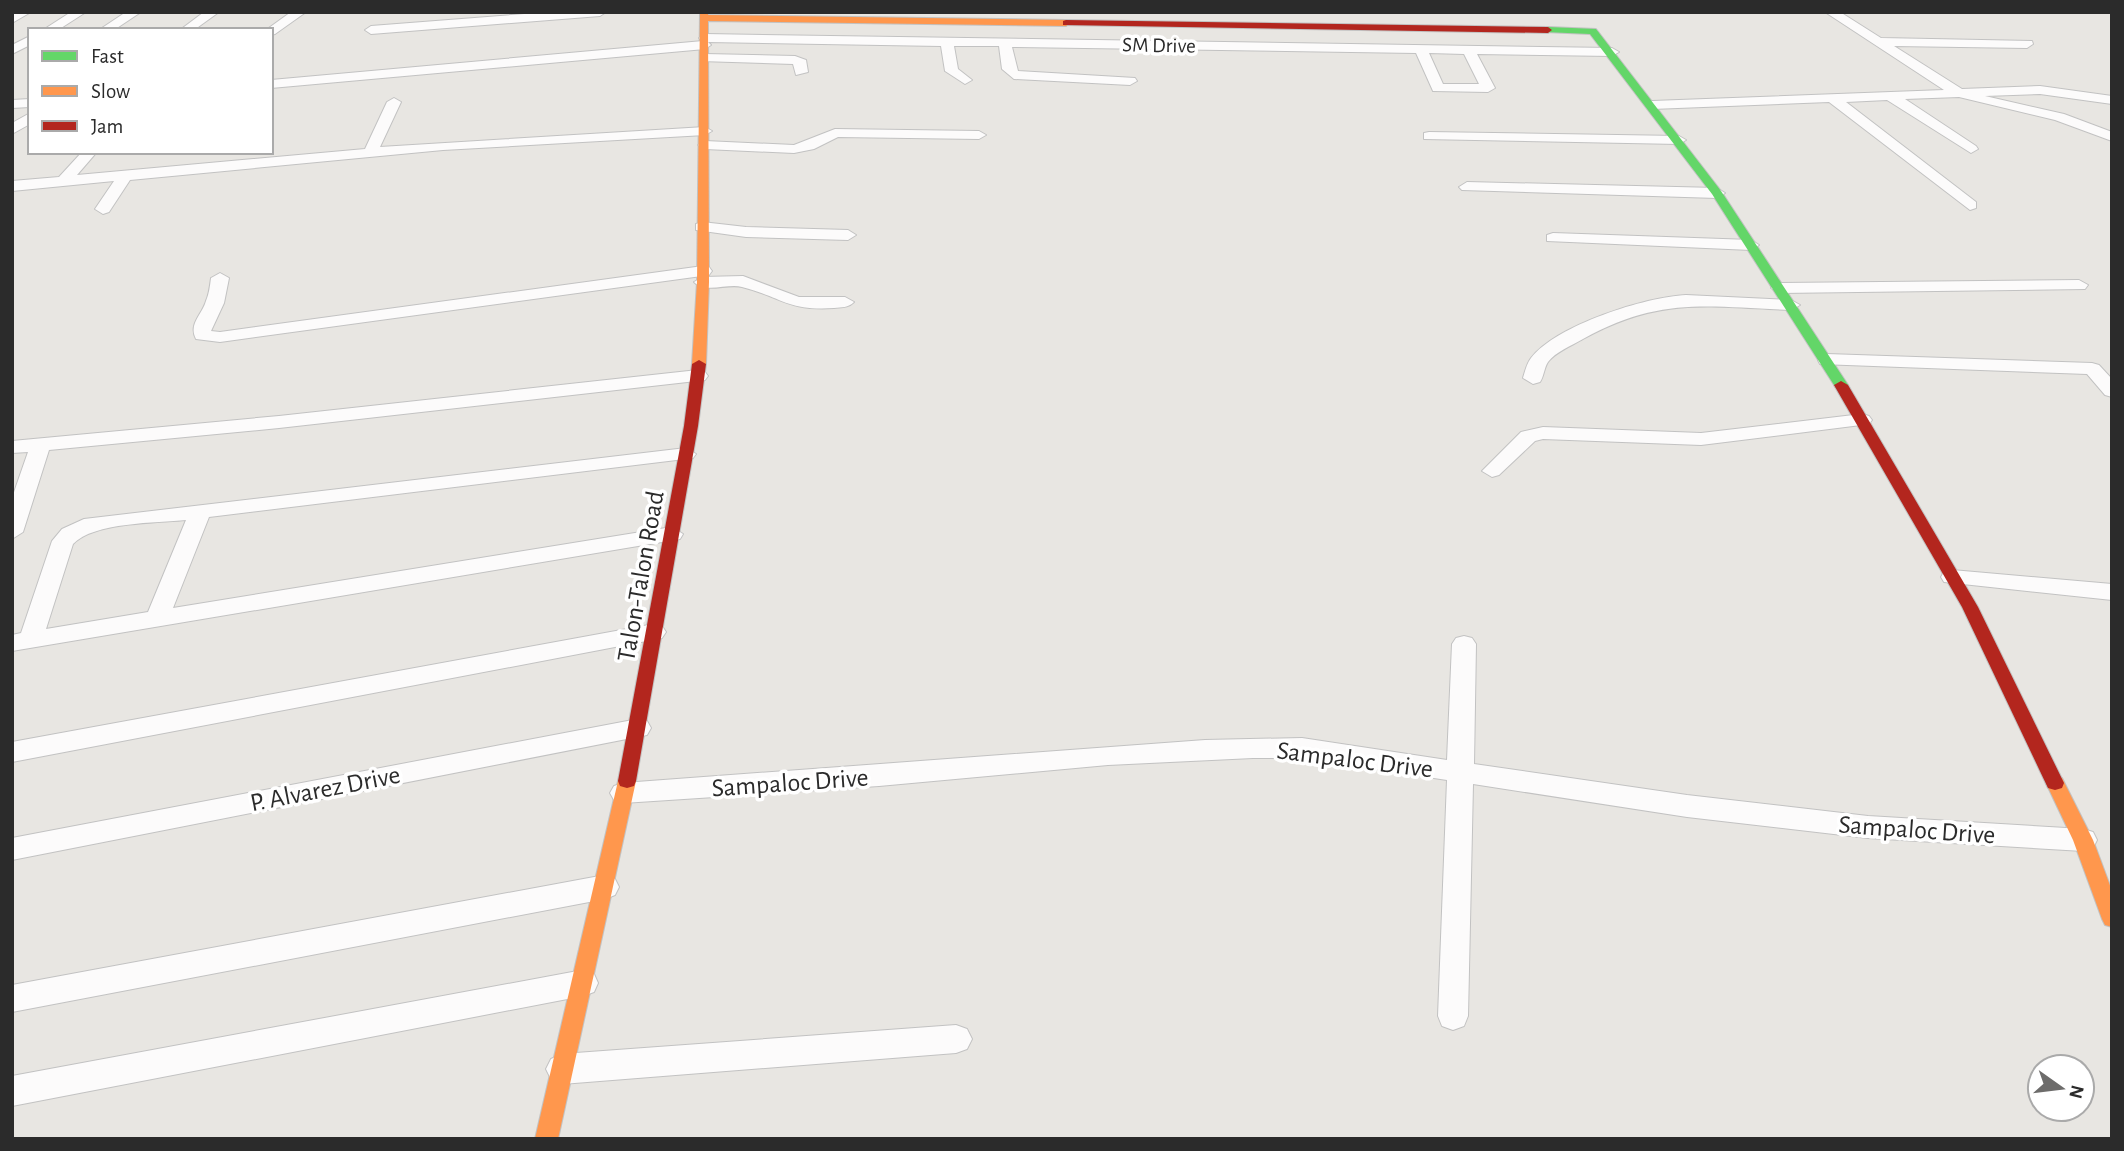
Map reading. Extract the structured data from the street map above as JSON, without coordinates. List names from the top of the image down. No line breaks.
{"streets":{"street":["SM Drive","Talon-Talon Road","Sampaloc Drive","P. Alvarez Drive"]},"crossings":[["SM Drive","Talon-Talon Road"],["Talon-Talon Road","Sampaloc Drive"],["Talon-Talon Road","P. Alvarez Drive"]],"legend":["Fast","Slow","Jam"],"north":"right"}
